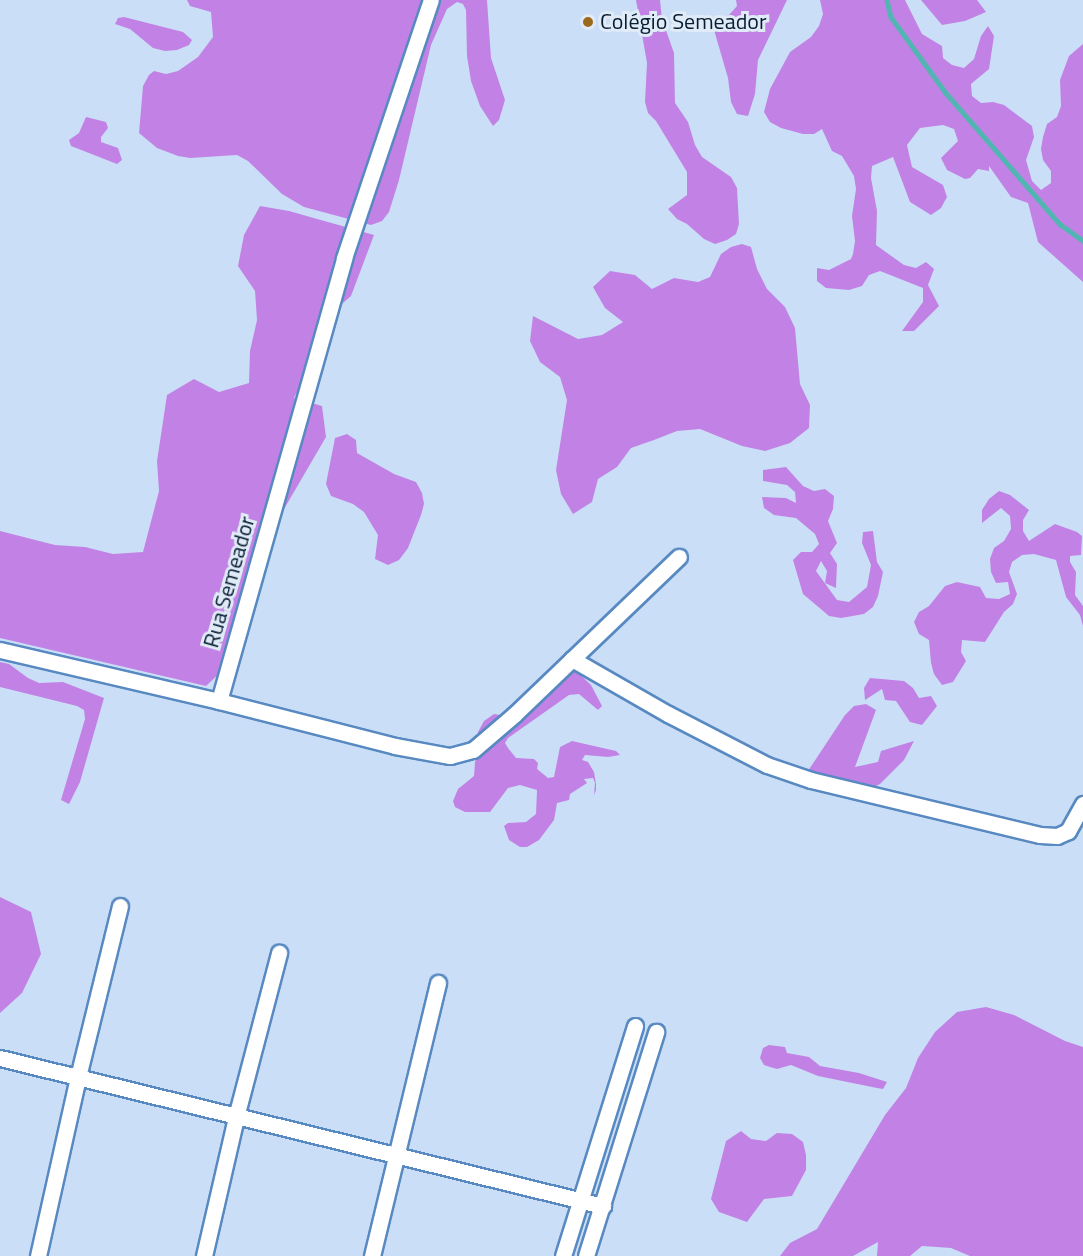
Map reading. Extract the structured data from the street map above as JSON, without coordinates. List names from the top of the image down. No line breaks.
{"streets":{"street":["Rua Semeador"]},"places":["Colégio Semeador"]}
